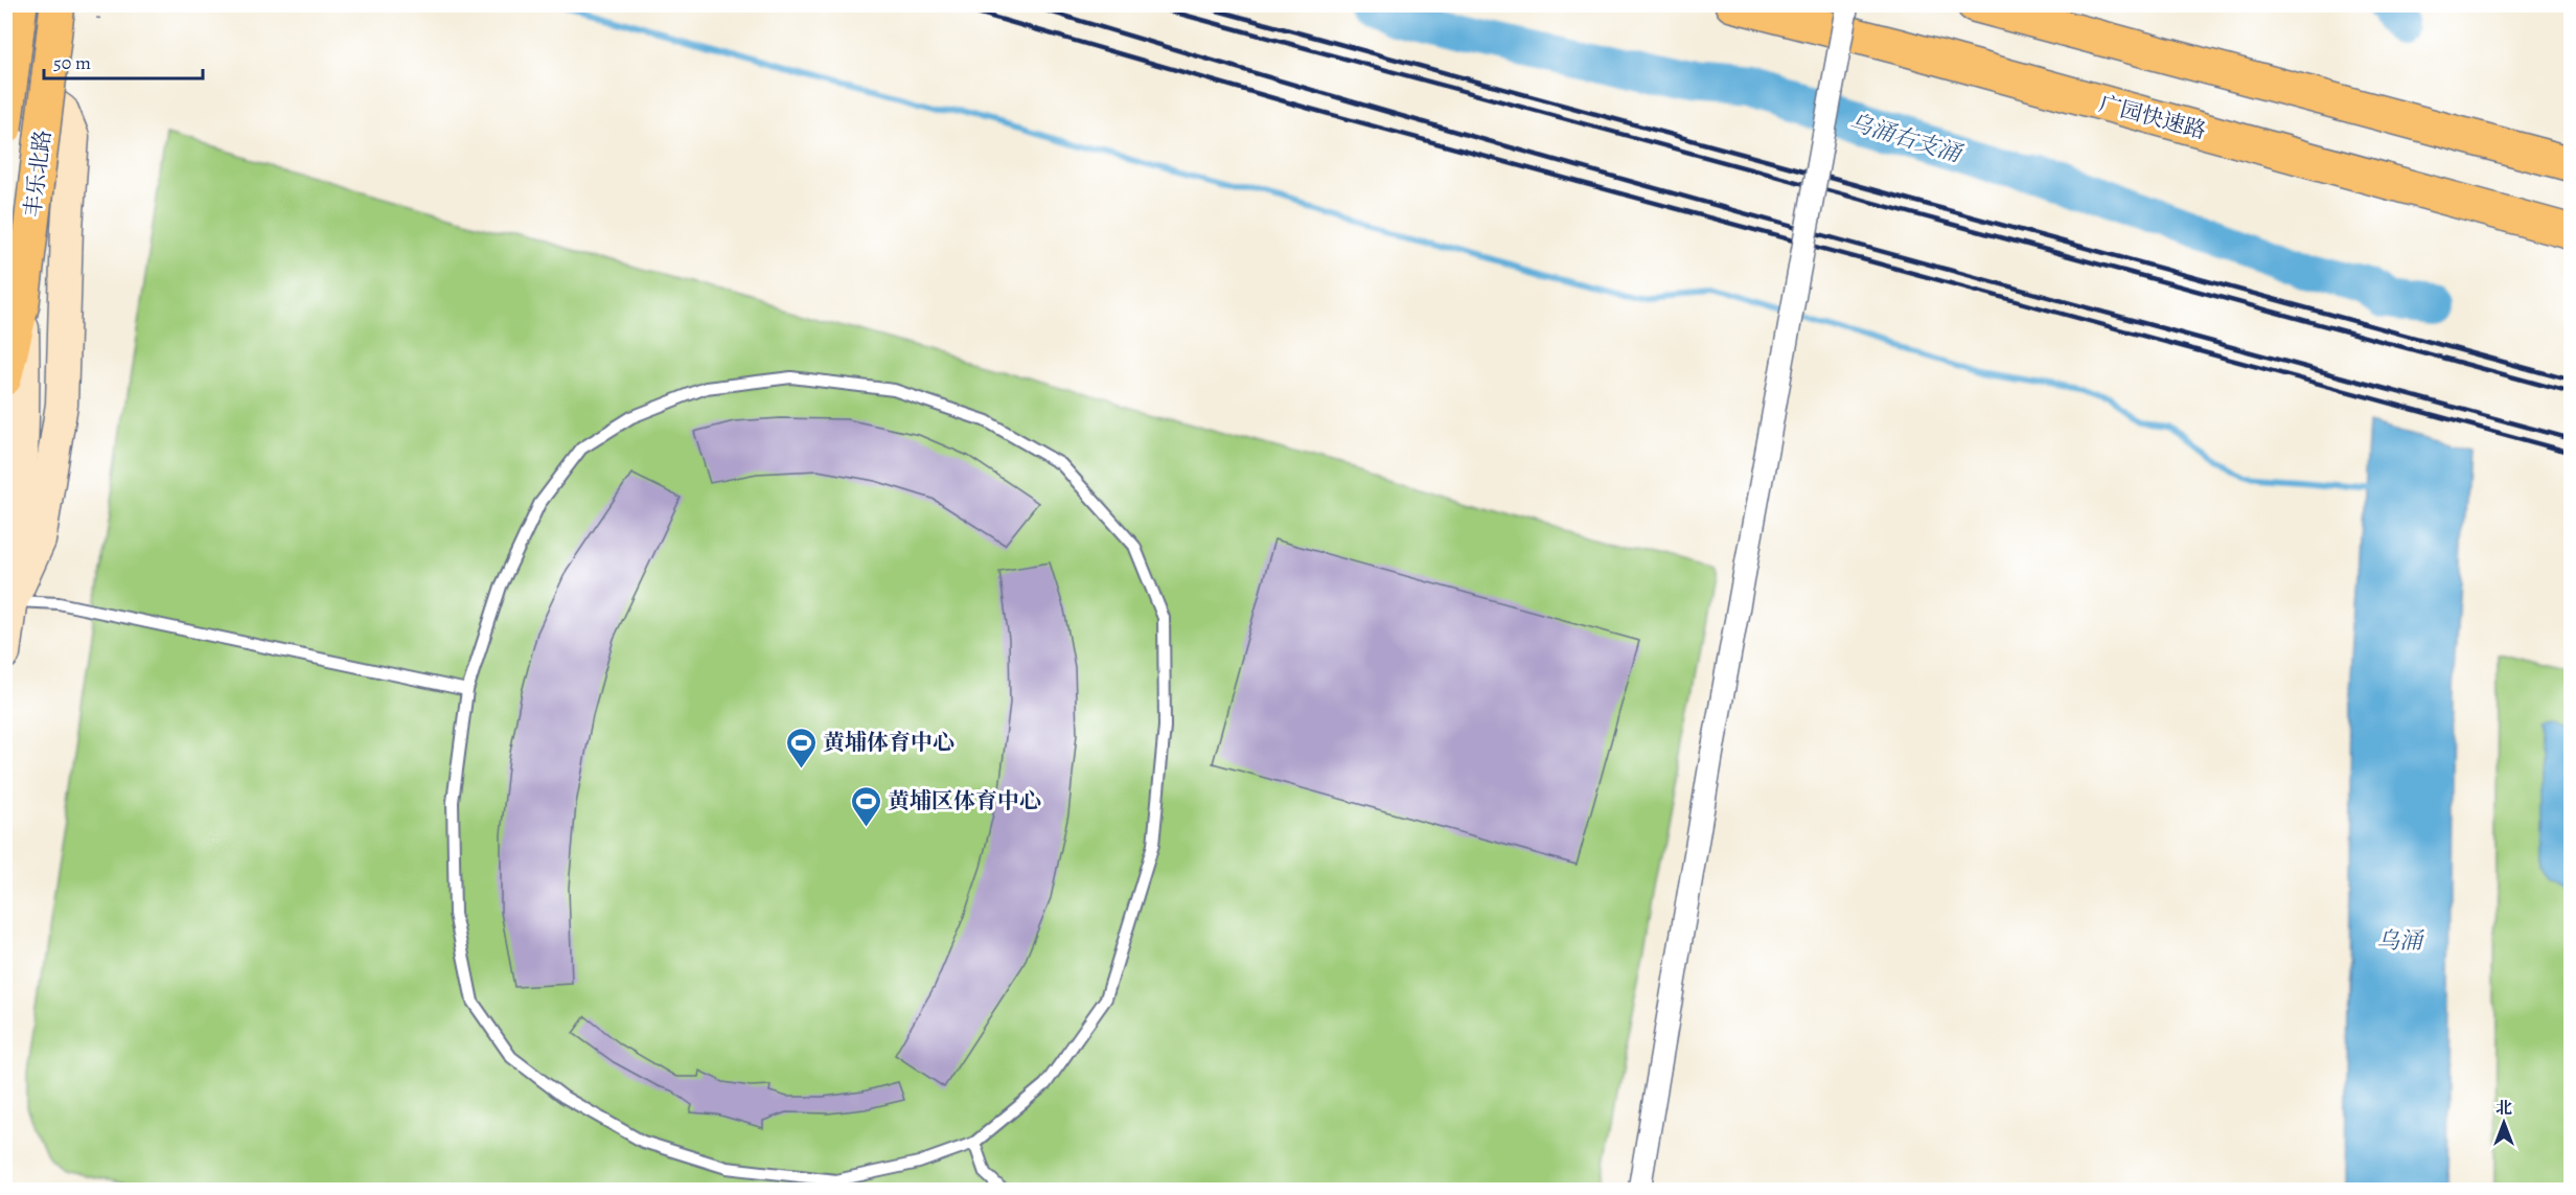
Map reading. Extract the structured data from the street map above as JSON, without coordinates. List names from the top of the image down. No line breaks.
{"streets":{"main road":["广园快速路","丰乐北路"]},"water":["乌涌右支涌","乌涌"],"places":{"sports":["黄埔体育中心","黄埔区体育中心"]},"scale_bar":"50 m","north":"top"}
